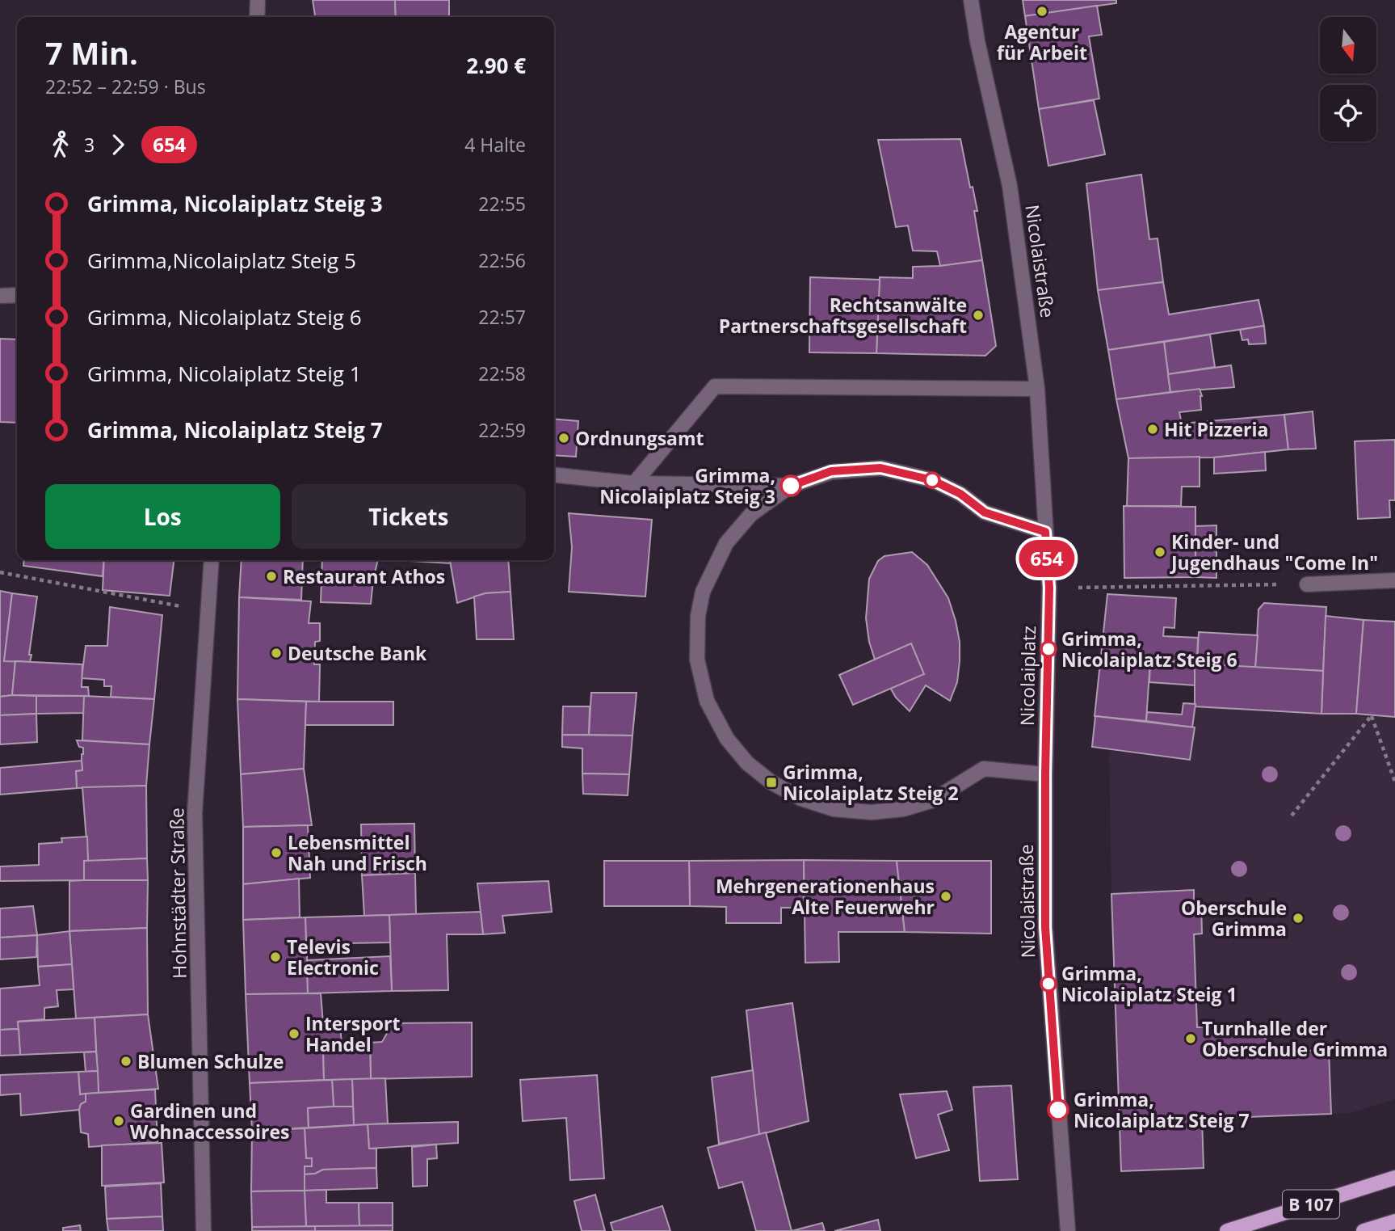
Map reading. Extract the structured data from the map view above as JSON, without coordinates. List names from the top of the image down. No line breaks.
{"streets":{"main road":["B 107"],"street":["Nicolaistraße","Nicolaiplatz","Hohnstädter Straße"]},"crossings":[["Nicolaistraße","Nicolaiplatz"]],"places":{"other":["Agentur für Arbeit","Rechtsanwälte Partnerschaftsgesellschaft","Hit Pizzeria","Ordnungsamt","Grimma, Nicolaiplatz Steig 3","Kinder- und Jugendhaus \"Come In\"","Restaurant Athos","Grimma, Nicolaiplatz Steig 6","Deutsche Bank","Lebensmittel Nah und Frisch","Mehrgenerationenhaus Alte Feuerwehr","Oberschule Grimma","Televis Electronic","Grimma, Nicolaiplatz Steig 1","Intersport Handel","Turnhalle der Oberschule Grimma","Blumen Schulze","Grimma, Nicolaiplatz Steig 7","Gardinen und Wohnaccessoires"],"transit":["Grimma, Nicolaiplatz Steig 2"]},"lines":["bus line 654"],"north":"bottom","page":{"on_map":"654","heading":["7 Min.","22:52 – 22:59 · Bus","2.90 €"],"legs":["3","654","4 Halte"],"list":[{"name":"Grimma, Nicolaiplatz Steig 3","value":"22:55"},{"name":"Grimma,Nicolaiplatz Steig 5","value":"22:56"},{"name":"Grimma, Nicolaiplatz Steig 6","value":"22:57"},{"name":"Grimma, Nicolaiplatz Steig 1","value":"22:58"},{"name":"Grimma, Nicolaiplatz Steig 7","value":"22:59"}],"buttons":["Los","Tickets"]}}
